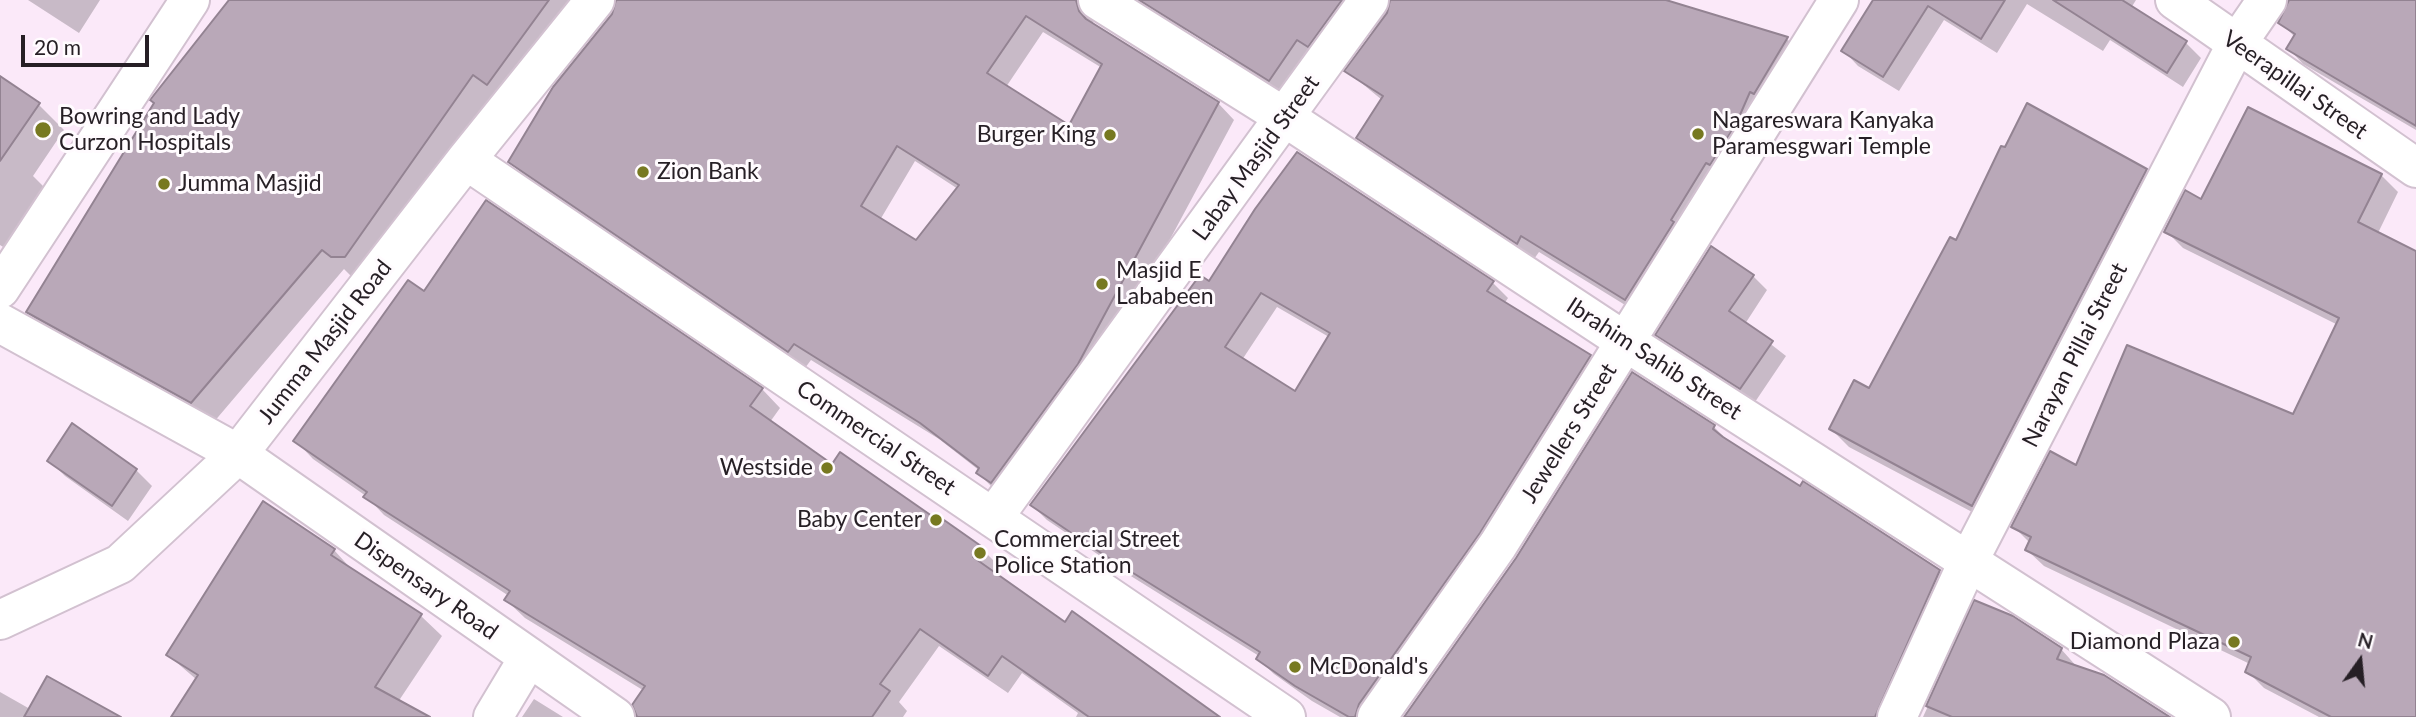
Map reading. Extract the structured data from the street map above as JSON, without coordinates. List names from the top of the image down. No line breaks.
{"streets":{"street":["Veerapillai Street","Labay Masjid Street","Jumma Masjid Road","Narayan Pillai Street","Ibrahim Sahib Street","Jewellers Street","Commercial Street","Dispensary Road"]},"crossings":[["Veerapillai Street","Narayan Pillai Street"],["Labay Masjid Street","Ibrahim Sahib Street"],["Labay Masjid Street","Commercial Street"],["Jumma Masjid Road","Commercial Street"],["Jumma Masjid Road","Dispensary Road"],["Narayan Pillai Street","Ibrahim Sahib Street"],["Ibrahim Sahib Street","Jewellers Street"]],"places":["Bowring and Lady Curzon Hospitals","Nagareswara Kanyaka Paramesgwari Temple","Burger King","Zion Bank","Jumma Masjid","Masjid E Lababeen","Westside","Baby Center","Commercial Street Police Station","Diamond Plaza","McDonald's"],"scale_bar":"20 m","north":"top"}
